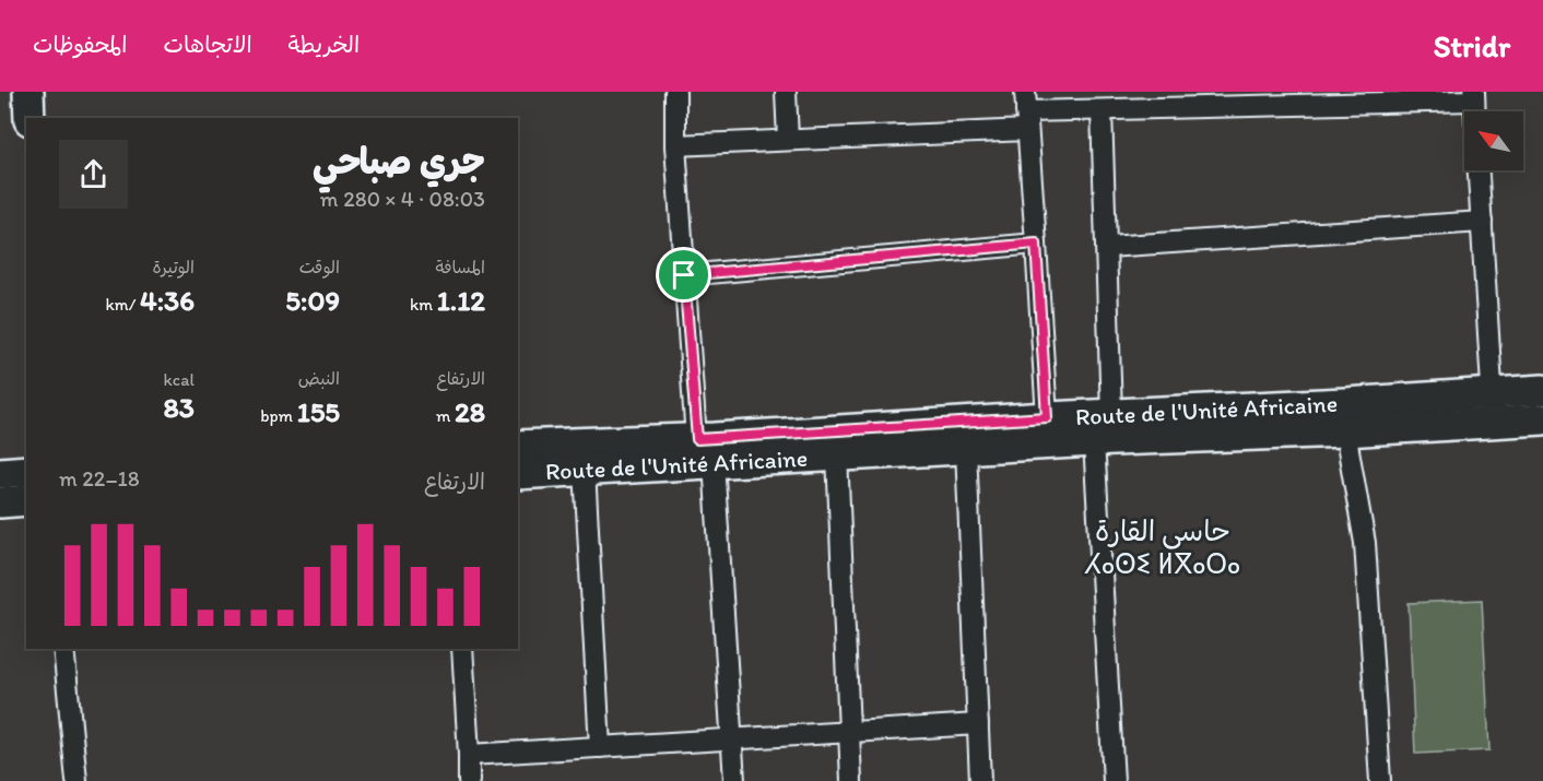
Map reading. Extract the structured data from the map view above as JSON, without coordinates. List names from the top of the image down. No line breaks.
{"streets":{"main road":["Route de l'Unité Africaine"]},"districts":["حاسي القارة ⵃⴰⵙⵉ ⵍⴳⴰⵔⴰ"],"north":"top left","page":{"header":"Stridr","nav":["الخريطة","الاتجاهات","المحفوظات"],"heading":["جري صباحي","08:03 · 4 × 280 m"],"stats":[["المسافة","1.12 km"],["الوقت","5:09"],["الوتيرة","4:36 /km"],["الارتفاع","28 m"],["النبض","155 bpm"],["kcal","83"]],"chart":["الارتفاع","18–22 m"]}}
